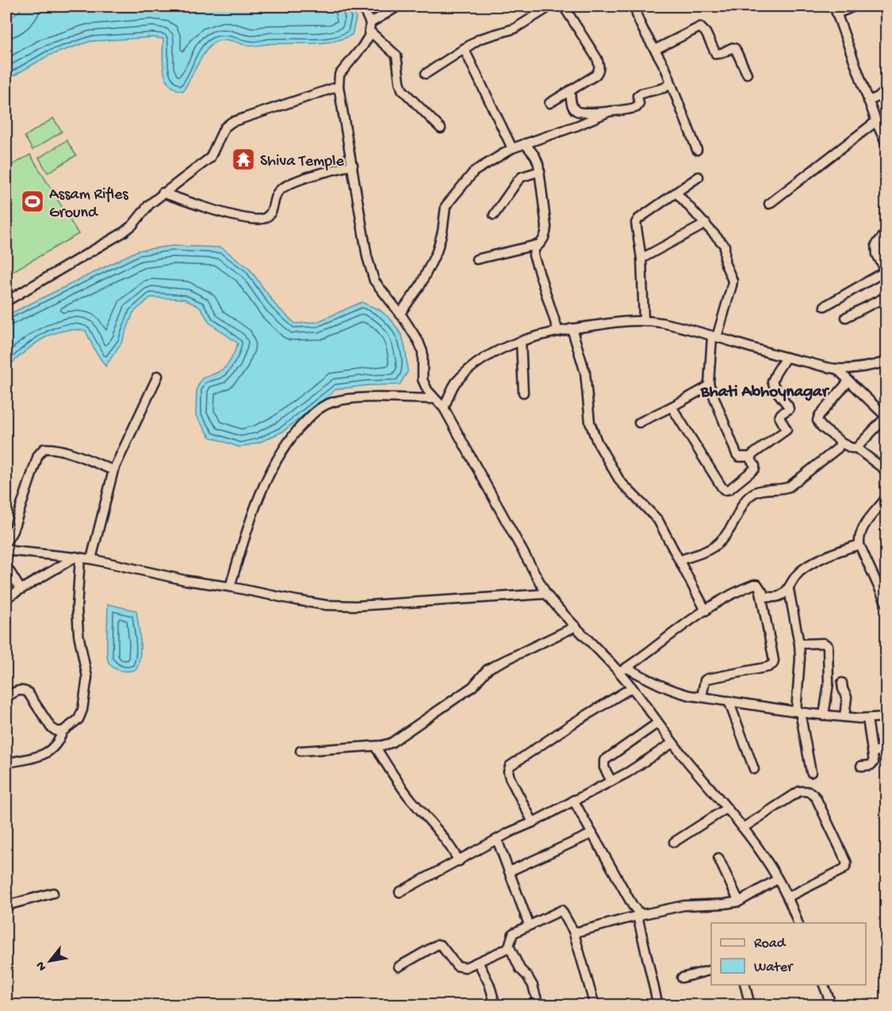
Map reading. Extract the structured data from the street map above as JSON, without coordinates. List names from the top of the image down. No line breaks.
{"districts":["Bhati Abhoynagar"],"places":{"temple":["Shiva Temple"],"sports":["Assam Rifles Ground"]},"legend":["Road","Water"],"north":"bottom left"}
